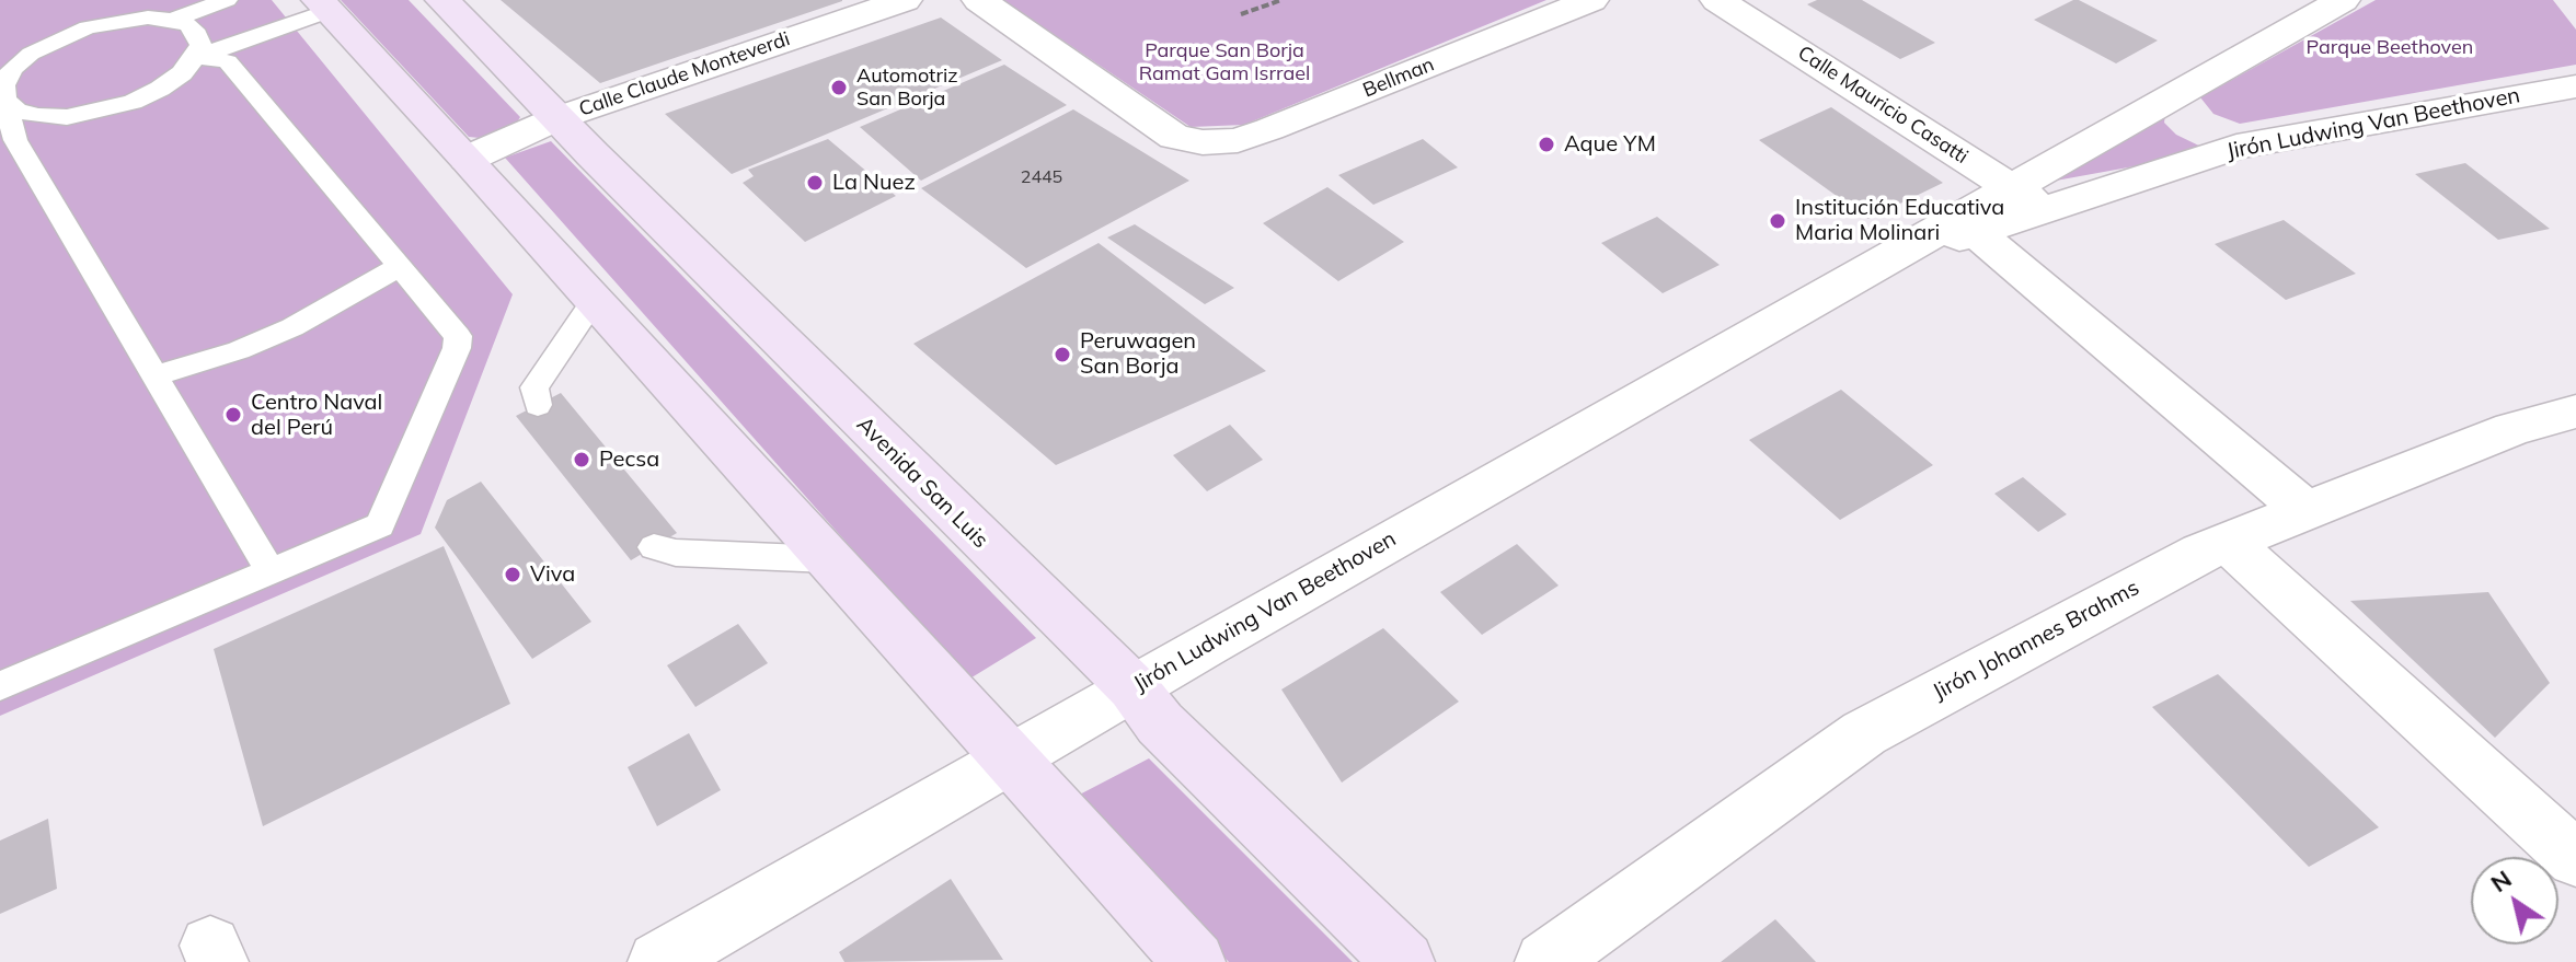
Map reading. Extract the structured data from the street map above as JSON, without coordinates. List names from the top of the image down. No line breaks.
{"streets":{"main road":["Avenida San Luis"],"street":["Calle Claude Monteverdi","Bellman","Calle Mauricio Casatti","Jirón Ludwing Van Beethoven","Jirón Johannes Brahms"]},"crossings":[["Calle Claude Monteverdi","Avenida San Luis"],["Calle Mauricio Casatti","Jirón Ludwing Van Beethoven"],["Jirón Ludwing Van Beethoven","Avenida San Luis"]],"parks":["Parque Beethoven","Parque San Borja Ramat Gam Isrrael"],"places":["Automotriz San Borja","Aque YM","La Nuez","Institución Educativa Maria Molinari","Peruwagen San Borja","Centro Naval del Perú","Pecsa","Viva"],"house_numbers":["2445"],"north":"top left"}
